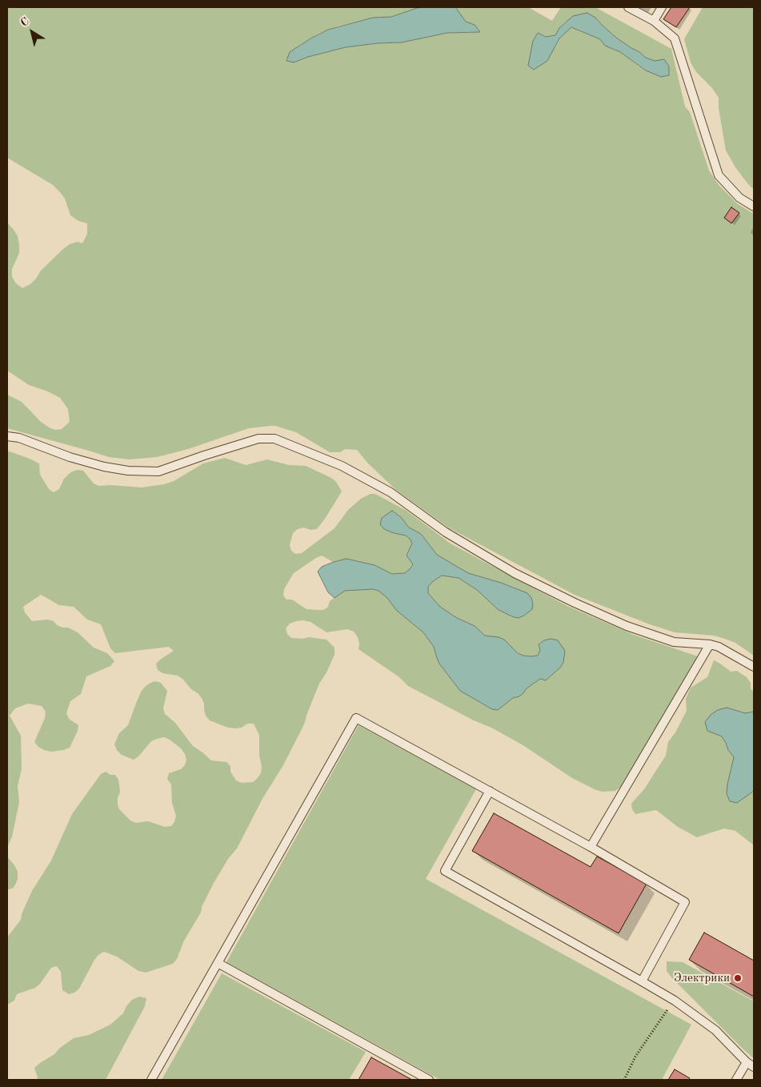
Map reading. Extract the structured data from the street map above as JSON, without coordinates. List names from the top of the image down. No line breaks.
{"places":["Электрики"],"north":"top left"}
